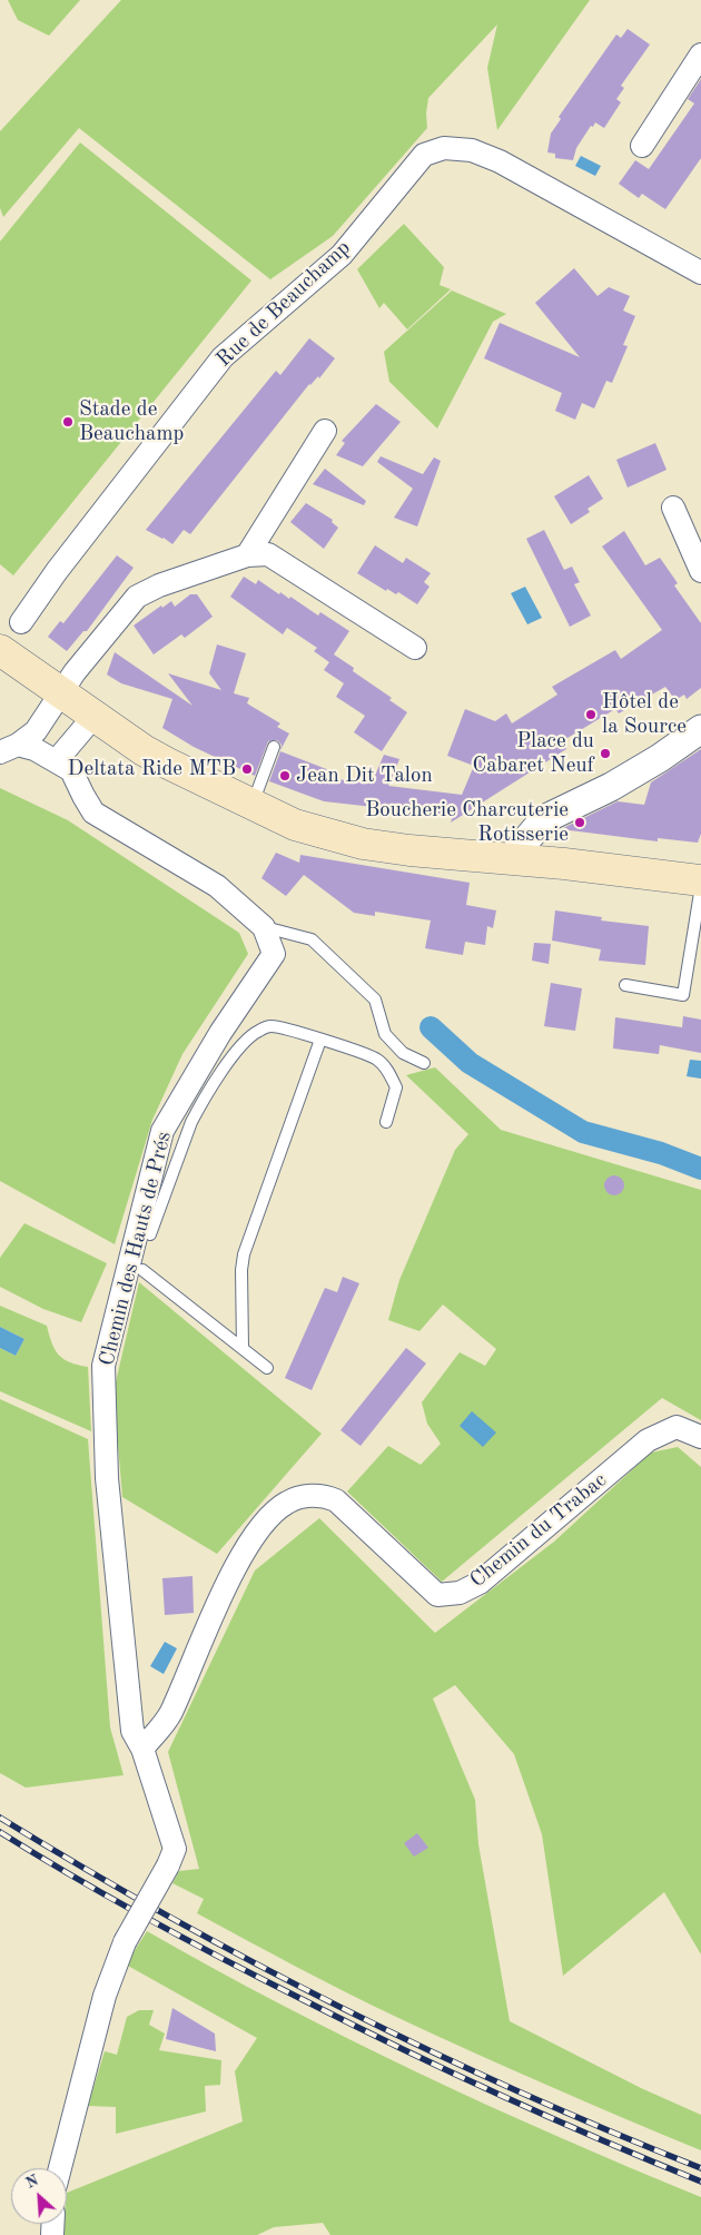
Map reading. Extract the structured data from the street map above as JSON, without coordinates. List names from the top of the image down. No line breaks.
{"streets":{"street":["Rue de Beauchamp","Chemin des Hauts de Prés","Chemin du Trabac"]},"crossings":[["Chemin des Hauts de Prés","Chemin du Trabac"]],"places":["Stade de Beauchamp","Hôtel de la Source","Place du Cabaret Neuf","Deltata Ride MTB","Jean Dit Talon","Boucherie Charcuterie Rotisserie"],"north":"top left"}
